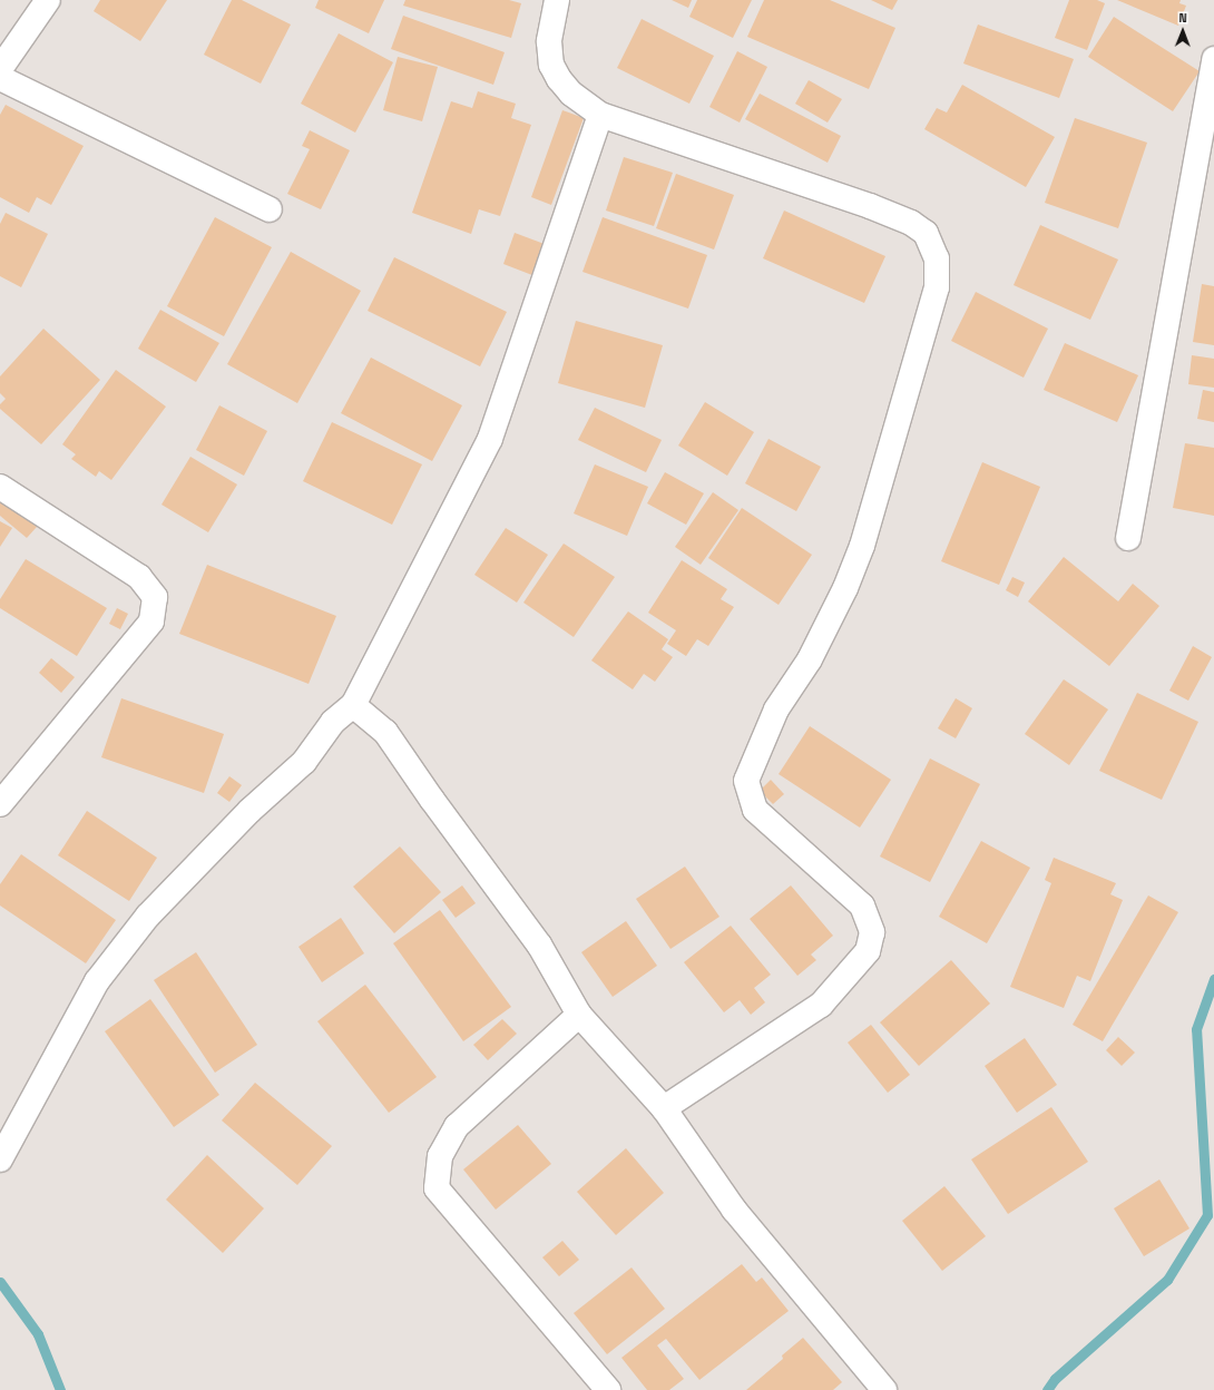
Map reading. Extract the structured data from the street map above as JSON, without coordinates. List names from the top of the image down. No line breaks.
{"north":"top"}
